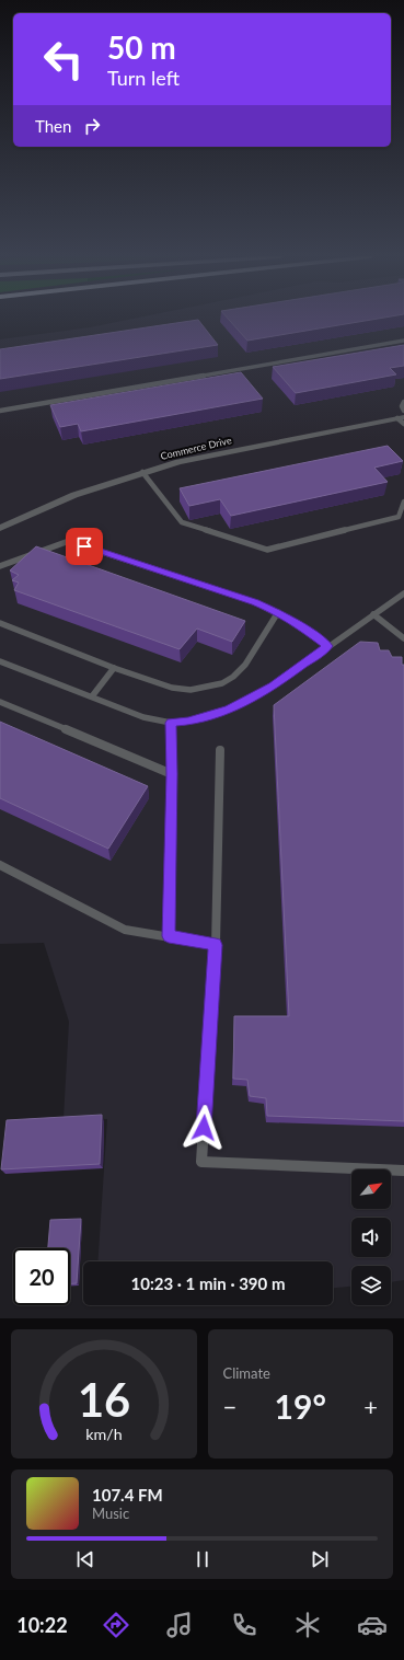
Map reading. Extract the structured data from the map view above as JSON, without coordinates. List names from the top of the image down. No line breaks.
{"streets":{"street":["Commerce Drive"]},"north":"top right","page":{"turn":["50 m","Turn left"],"then":"Then","limit":"20","trip":"10:23 · 1 min · 390 m","tile":"Climate","heat":["−","19°","+"],"song":["107.4 FM","Music"],"tabs":"10:22","gauge":["16","km/h"]}}
